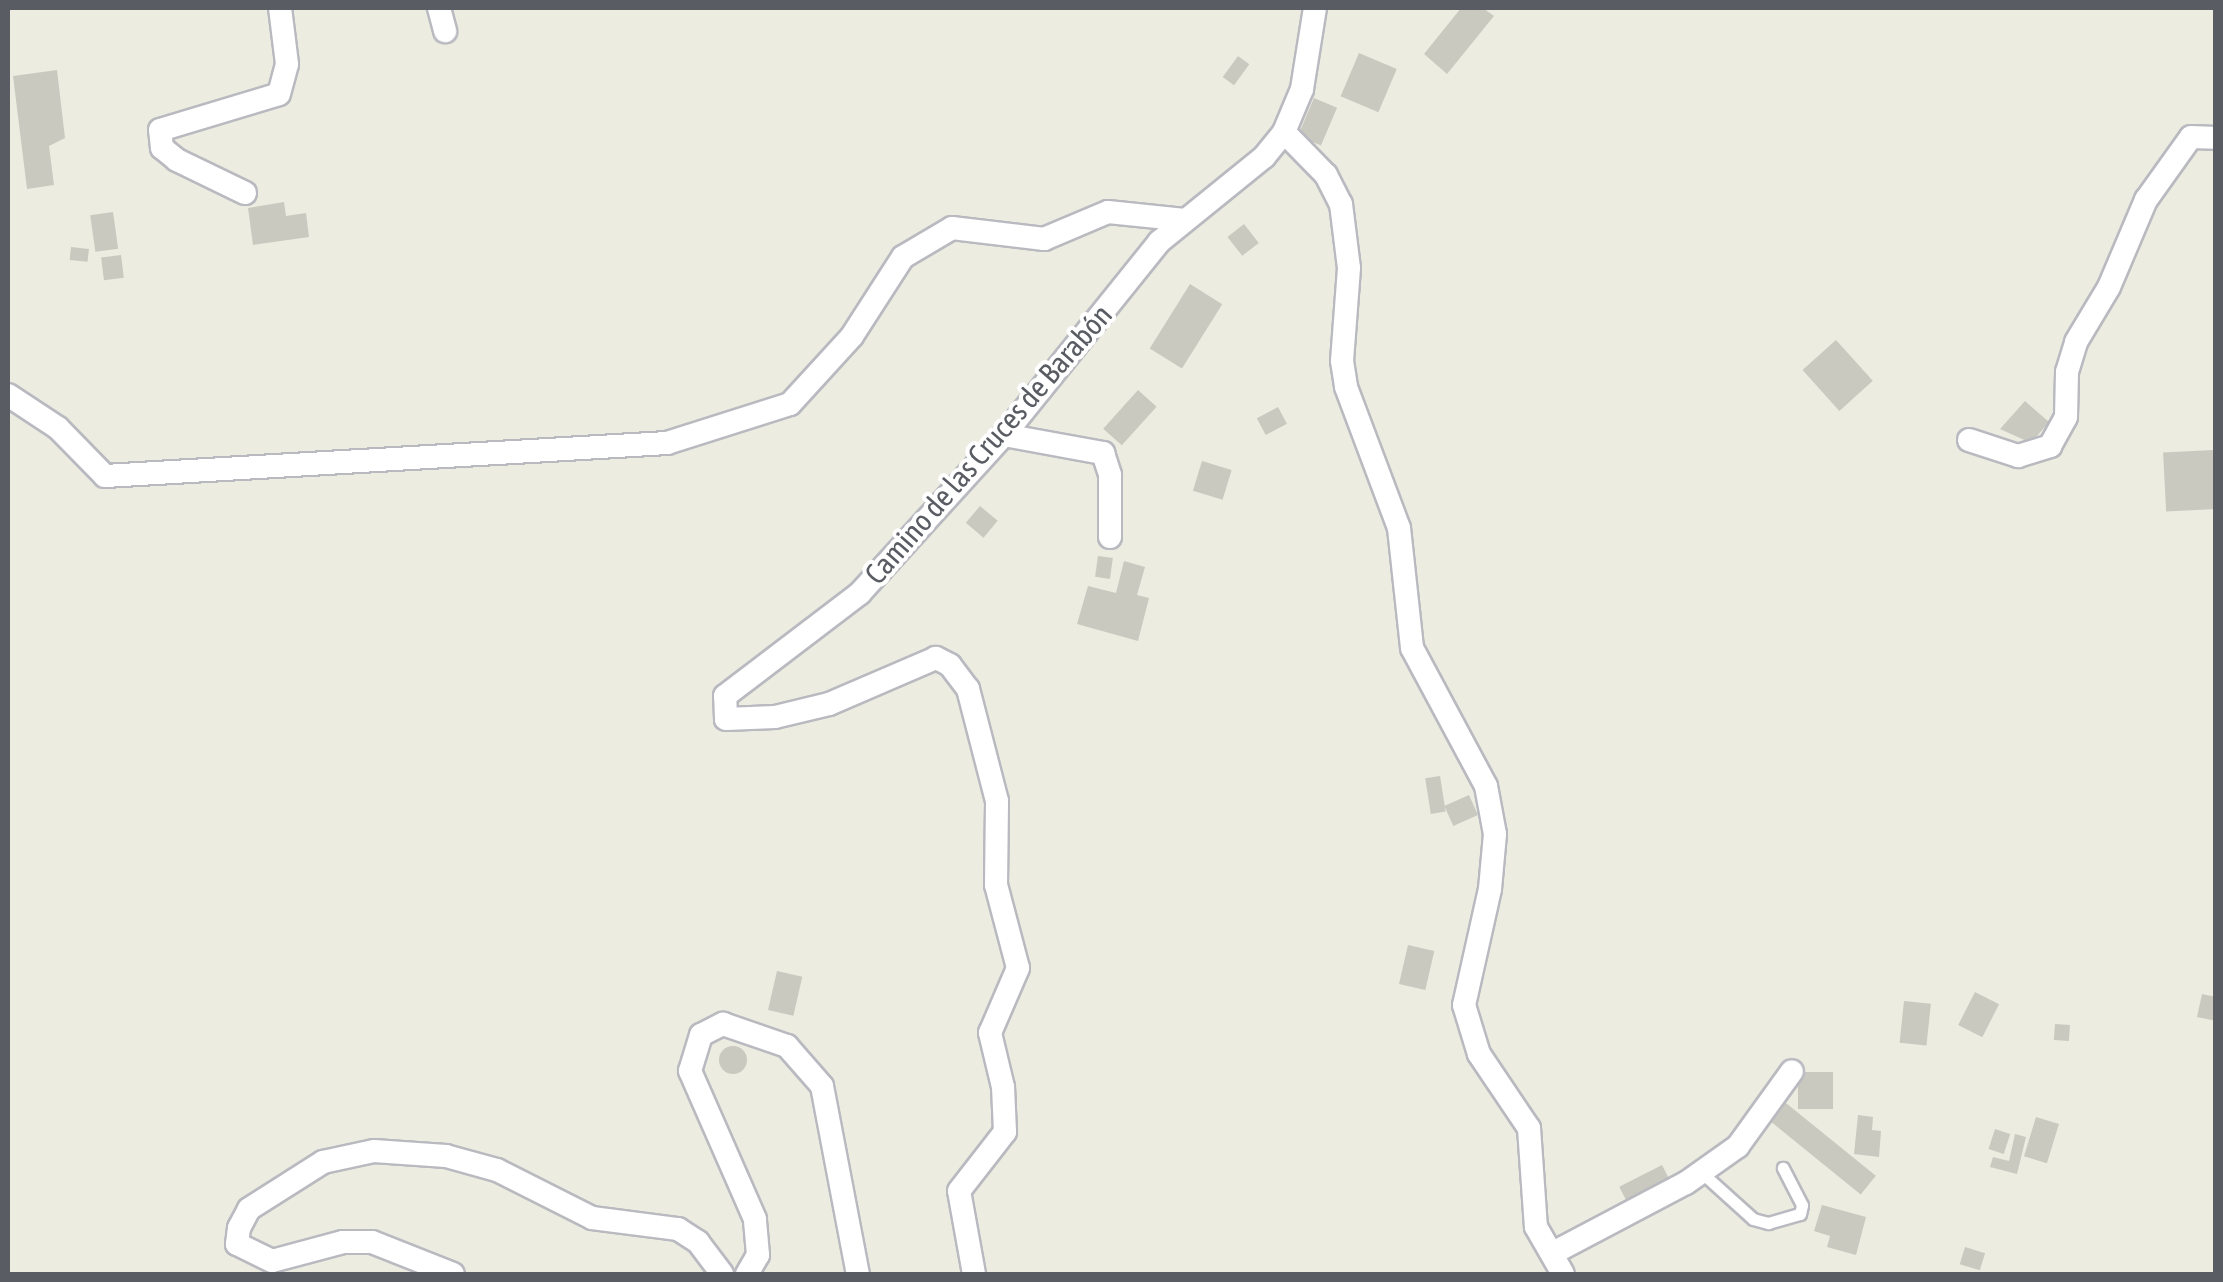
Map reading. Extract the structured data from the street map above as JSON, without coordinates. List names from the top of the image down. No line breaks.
{"streets":{"street":["Camino de las Cruces de Barabón"]}}
